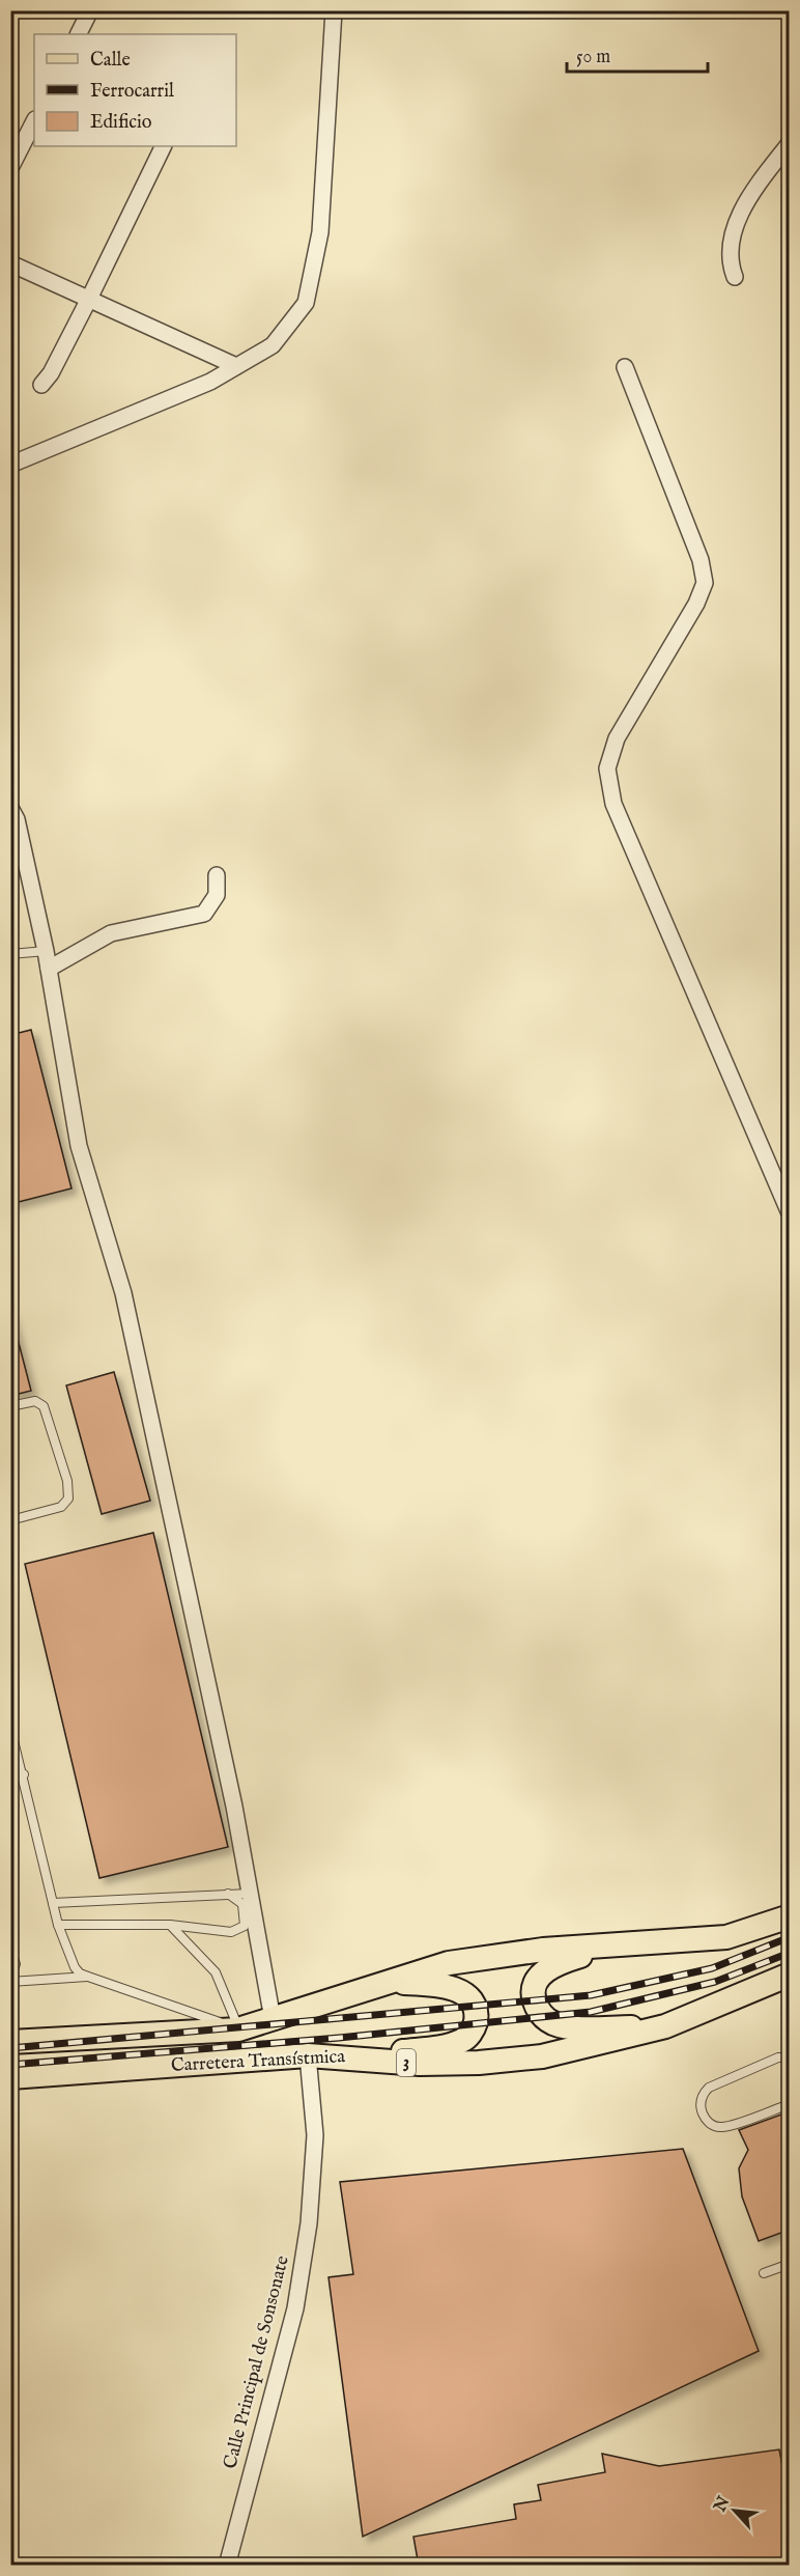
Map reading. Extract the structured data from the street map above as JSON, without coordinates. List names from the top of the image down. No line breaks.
{"streets":{"main road":["Carretera Transístmica","3"],"street":["Calle Principal de Sonsonate"]},"crossings":[["Carretera Transístmica","Calle Principal de Sonsonate"]],"legend":["Calle","Ferrocarril","Edificio"],"scale_bar":"50 m","north":"top left"}
